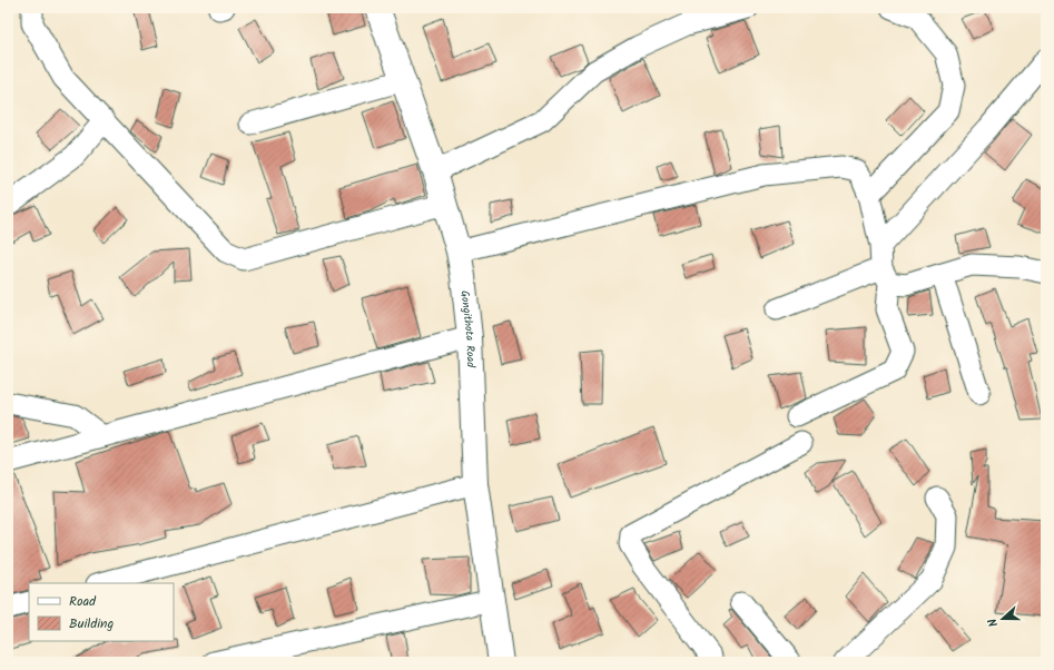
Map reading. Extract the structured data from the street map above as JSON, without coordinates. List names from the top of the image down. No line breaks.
{"streets":{"street":["Gongithota Road"]},"legend":["Road","Building"],"north":"left"}
